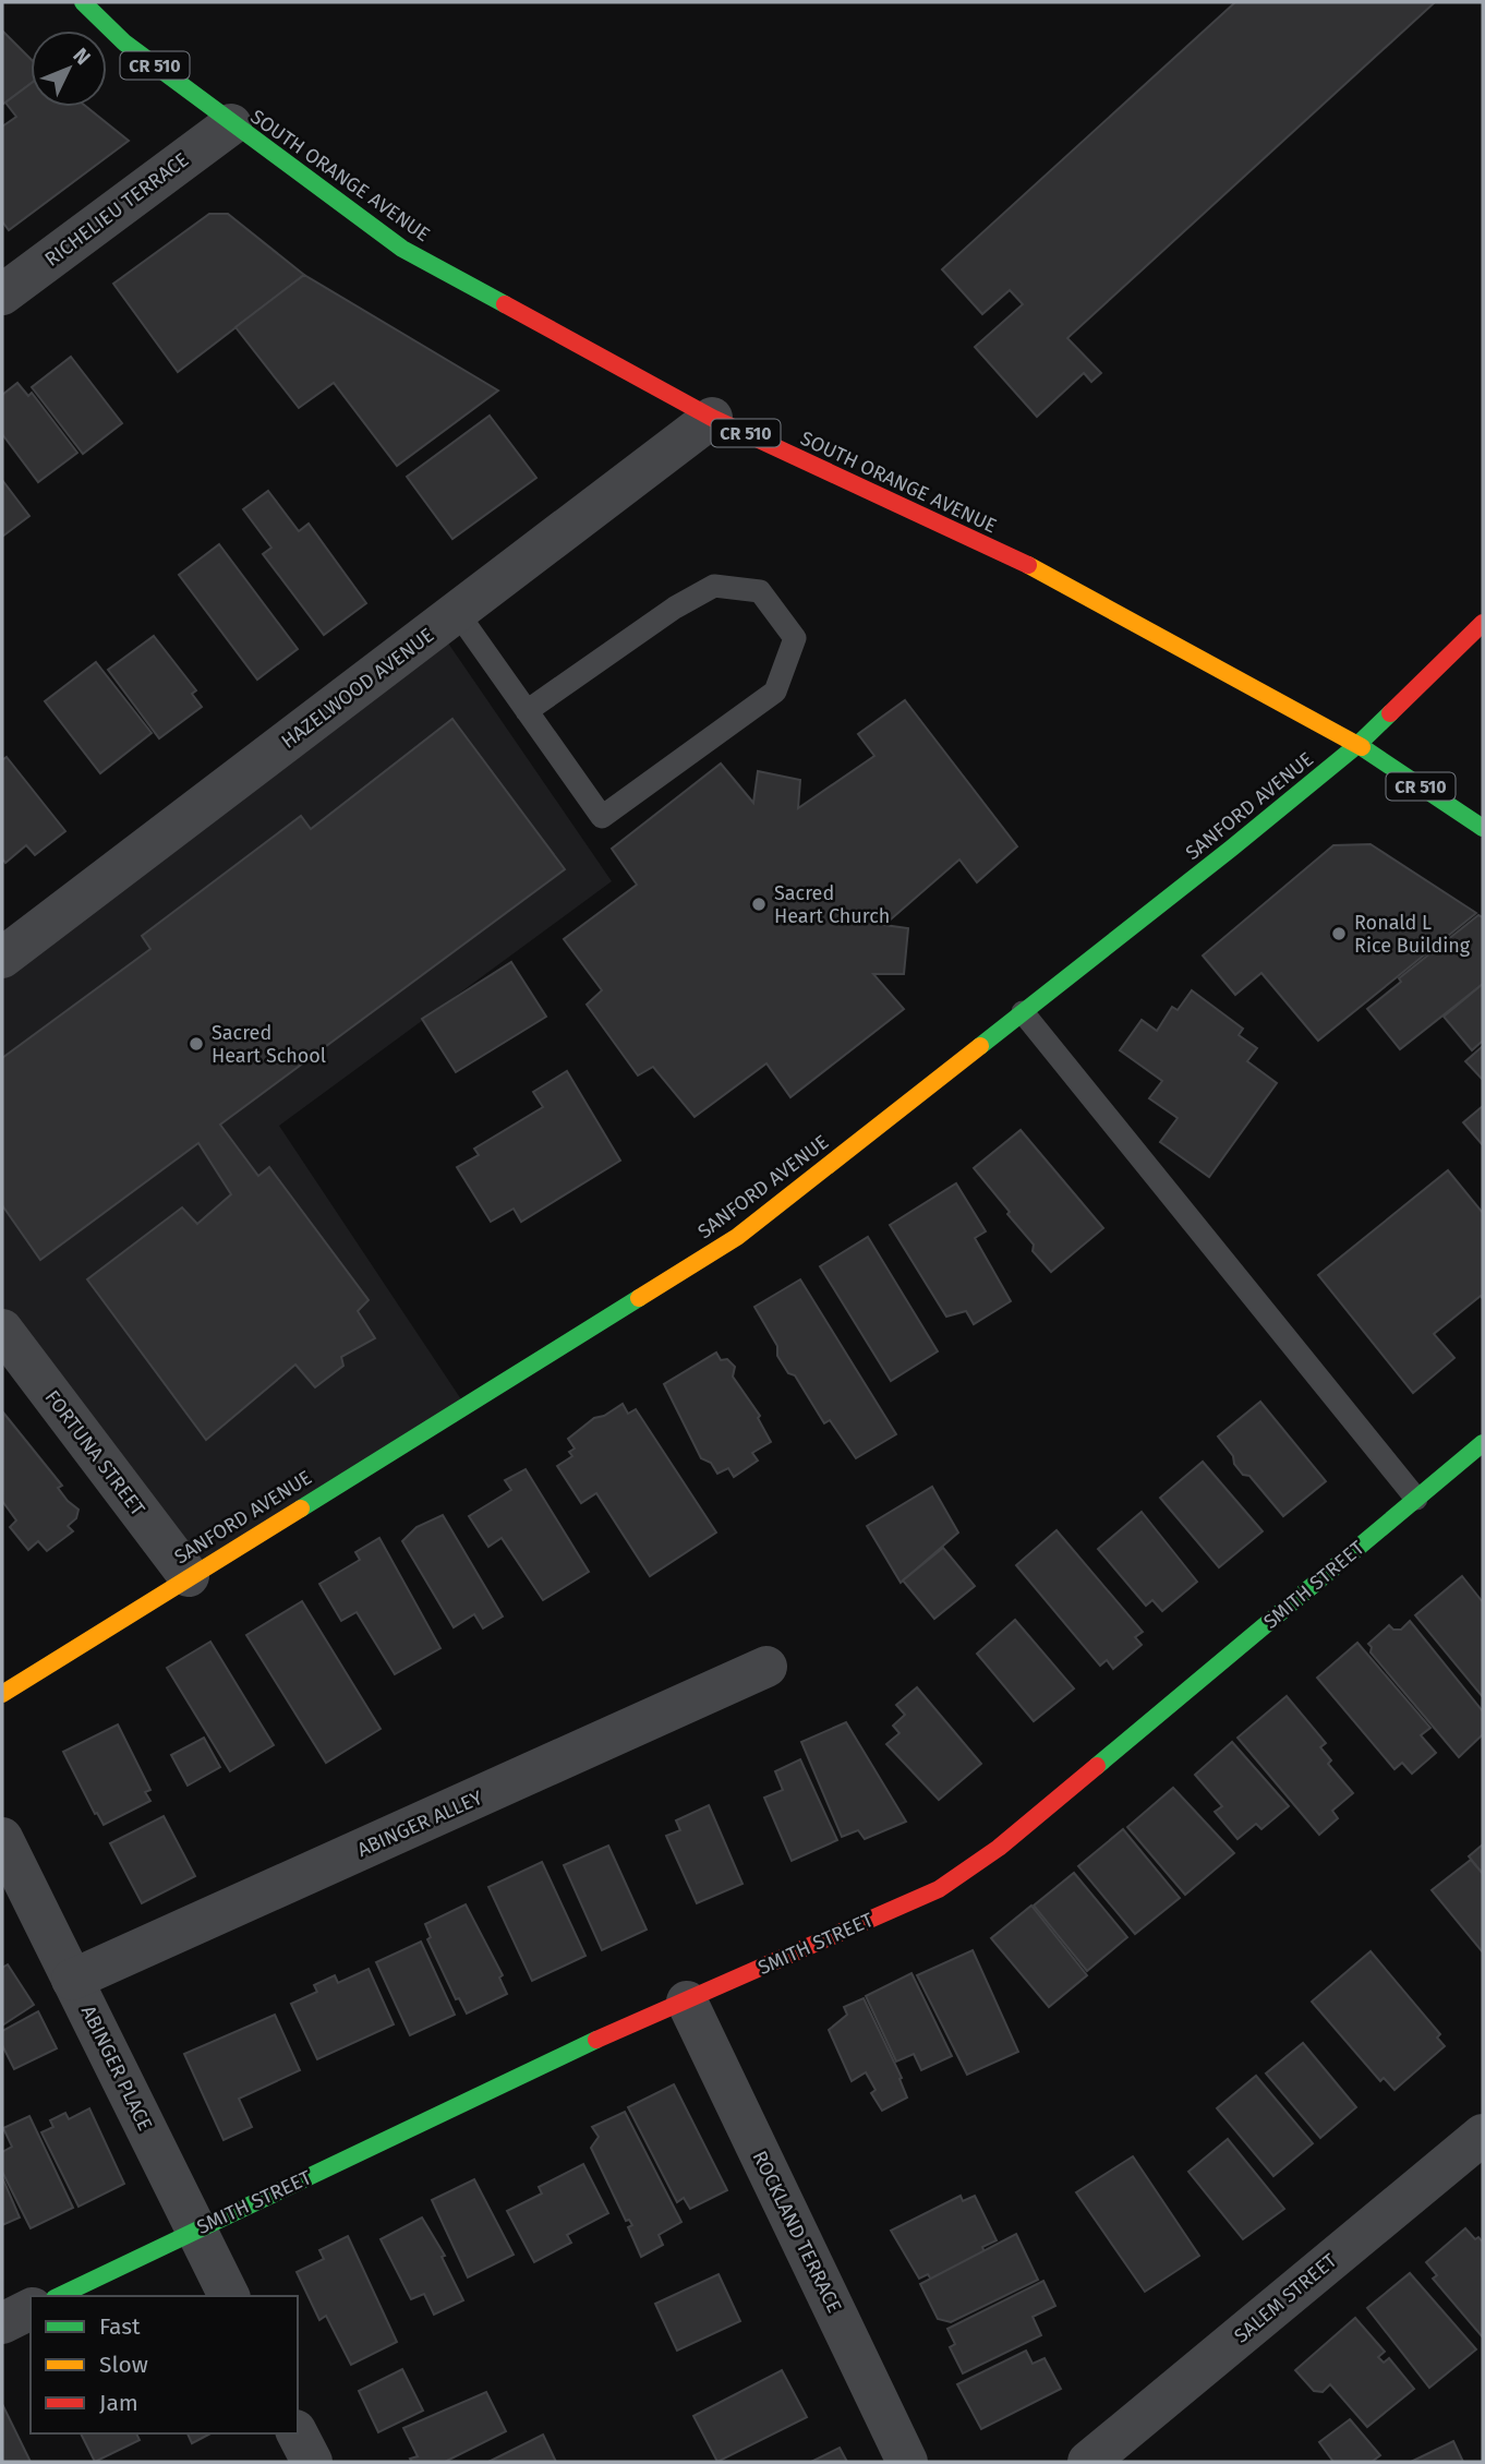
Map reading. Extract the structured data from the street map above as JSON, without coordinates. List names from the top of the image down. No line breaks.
{"streets":{"main road":["CR 510","SOUTH ORANGE AVENUE","SANFORD AVENUE","SMITH STREET"],"street":["RICHELIEU TERRACE","HAZELWOOD AVENUE","FORTUNA STREET","ABINGER ALLEY","ABINGER PLACE","ROCKLAND TERRACE","SALEM STREET"]},"crossings":[["SOUTH ORANGE AVENUE","RICHELIEU TERRACE"],["SOUTH ORANGE AVENUE","HAZELWOOD AVENUE"],["SOUTH ORANGE AVENUE","SANFORD AVENUE"],["SANFORD AVENUE","FORTUNA STREET"],["SMITH STREET","ABINGER PLACE"],["SMITH STREET","ROCKLAND TERRACE"],["ABINGER ALLEY","ABINGER PLACE"]],"places":["Sacred Heart Church","Ronald L Rice Building","Sacred Heart School"],"legend":["Fast","Slow","Jam"],"north":"top right"}
